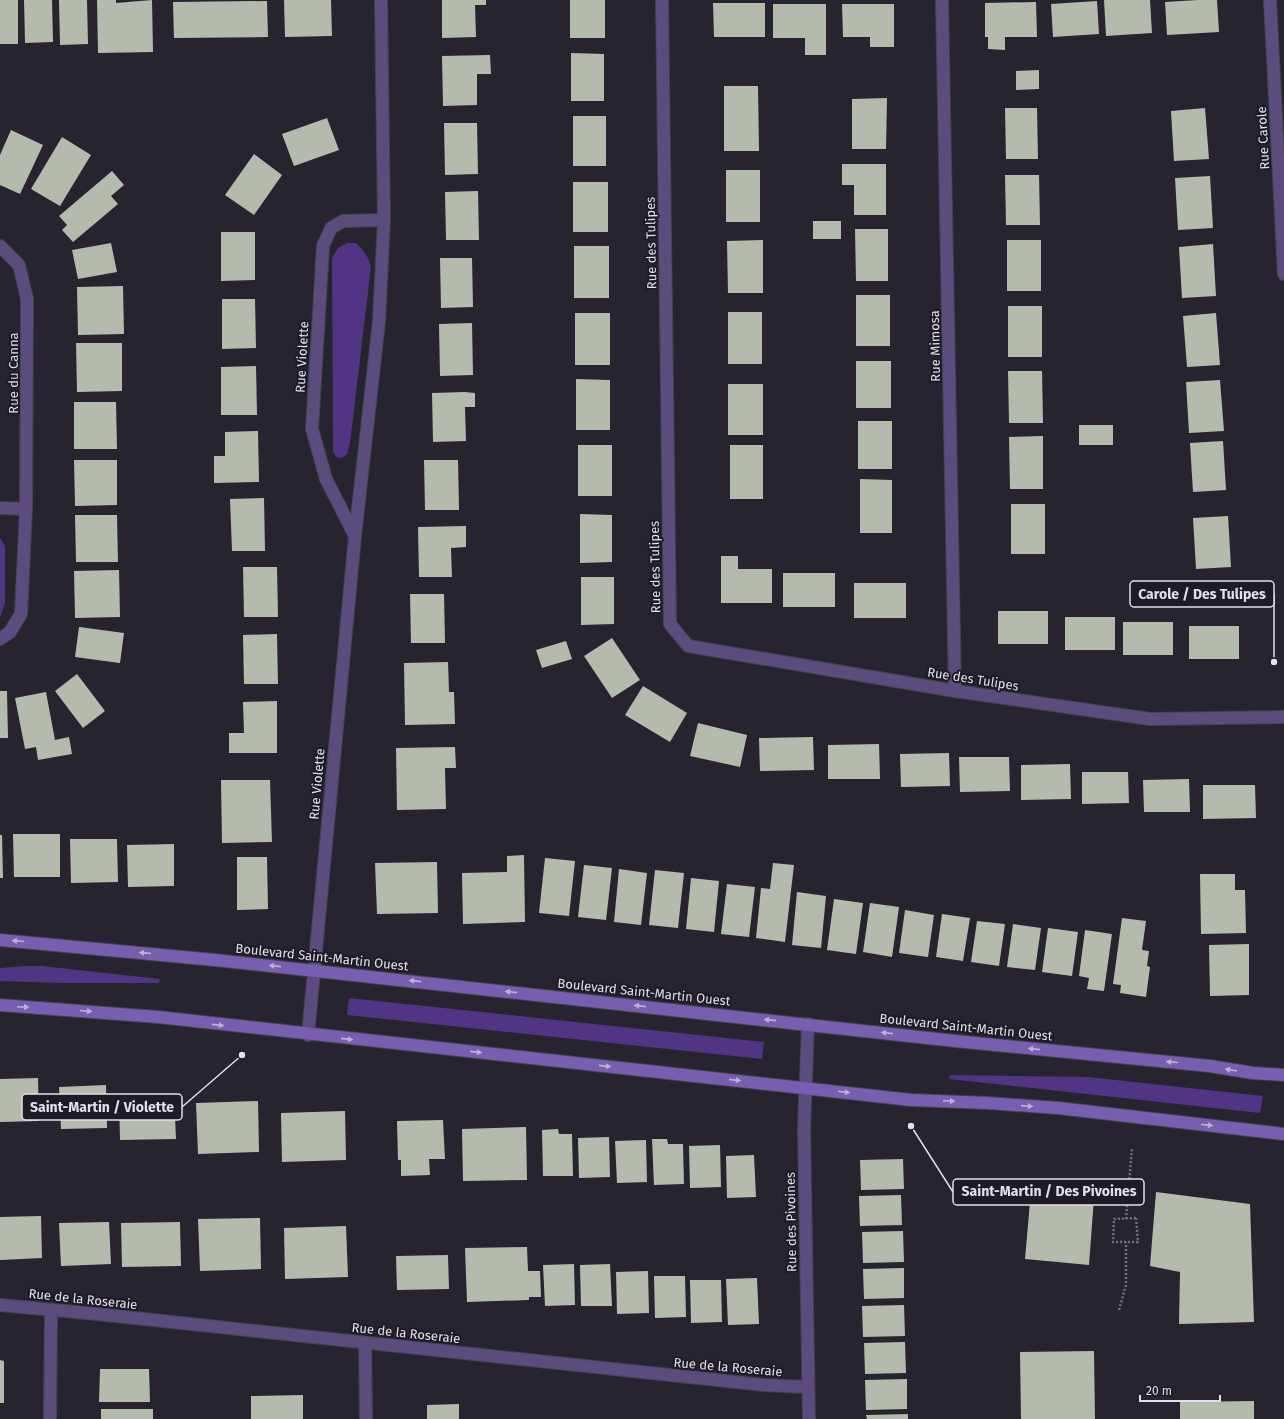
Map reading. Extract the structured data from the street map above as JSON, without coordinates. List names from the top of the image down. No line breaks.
{"streets":{"street":["Rue Carole","Rue des Tulipes","Rue Mimosa","Rue Violette","Rue du Canna","Boulevard Saint-Martin Ouest","Rue des Pivoines","Rue de la Roseraie"]},"crossings":[["Rue des Tulipes","Rue Mimosa"],["Rue Violette","Boulevard Saint-Martin Ouest"],["Boulevard Saint-Martin Ouest","Rue des Pivoines"],["Rue des Pivoines","Rue de la Roseraie"]],"places":["Carole / Des Tulipes","Saint-Martin / Violette","Saint-Martin / Des Pivoines"],"scale_bar":"20 m"}
